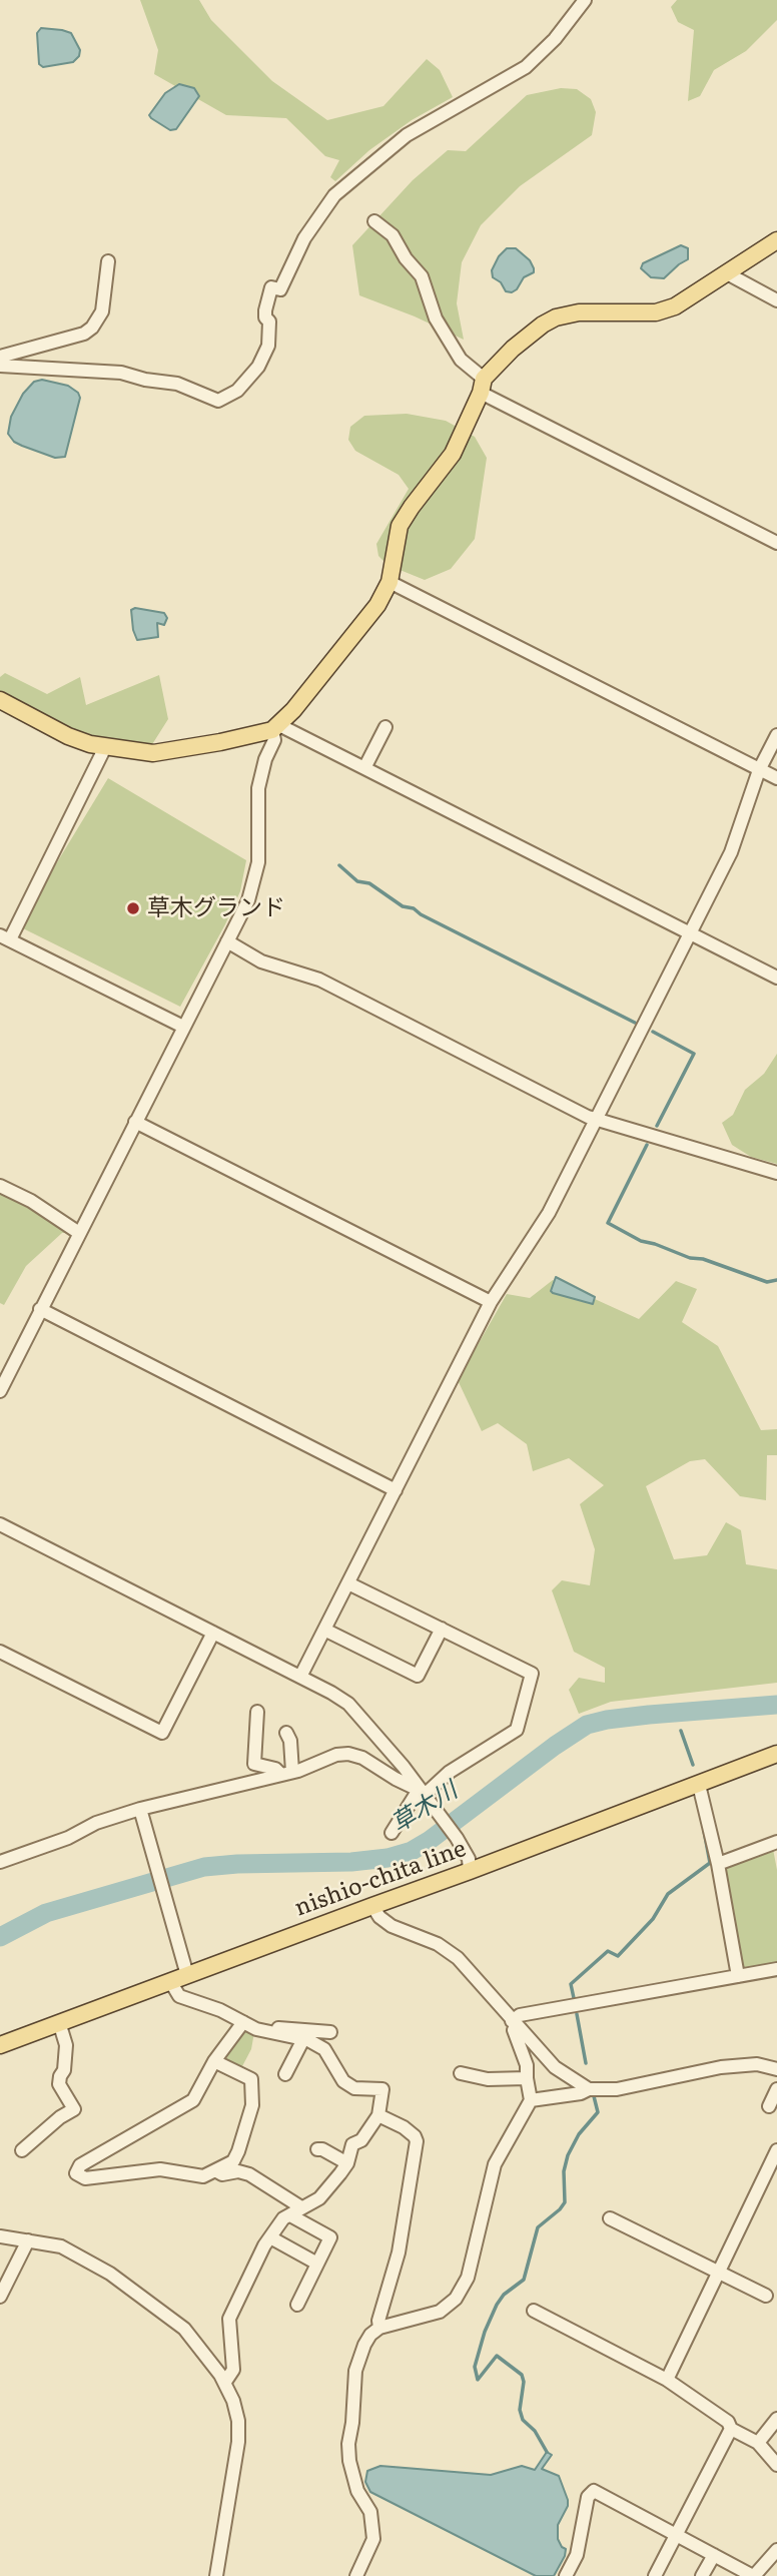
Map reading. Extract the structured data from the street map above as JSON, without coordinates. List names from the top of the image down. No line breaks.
{"streets":{"main road":["nishio-chita line"]},"water":["草木川"],"places":["草木グランド"]}
